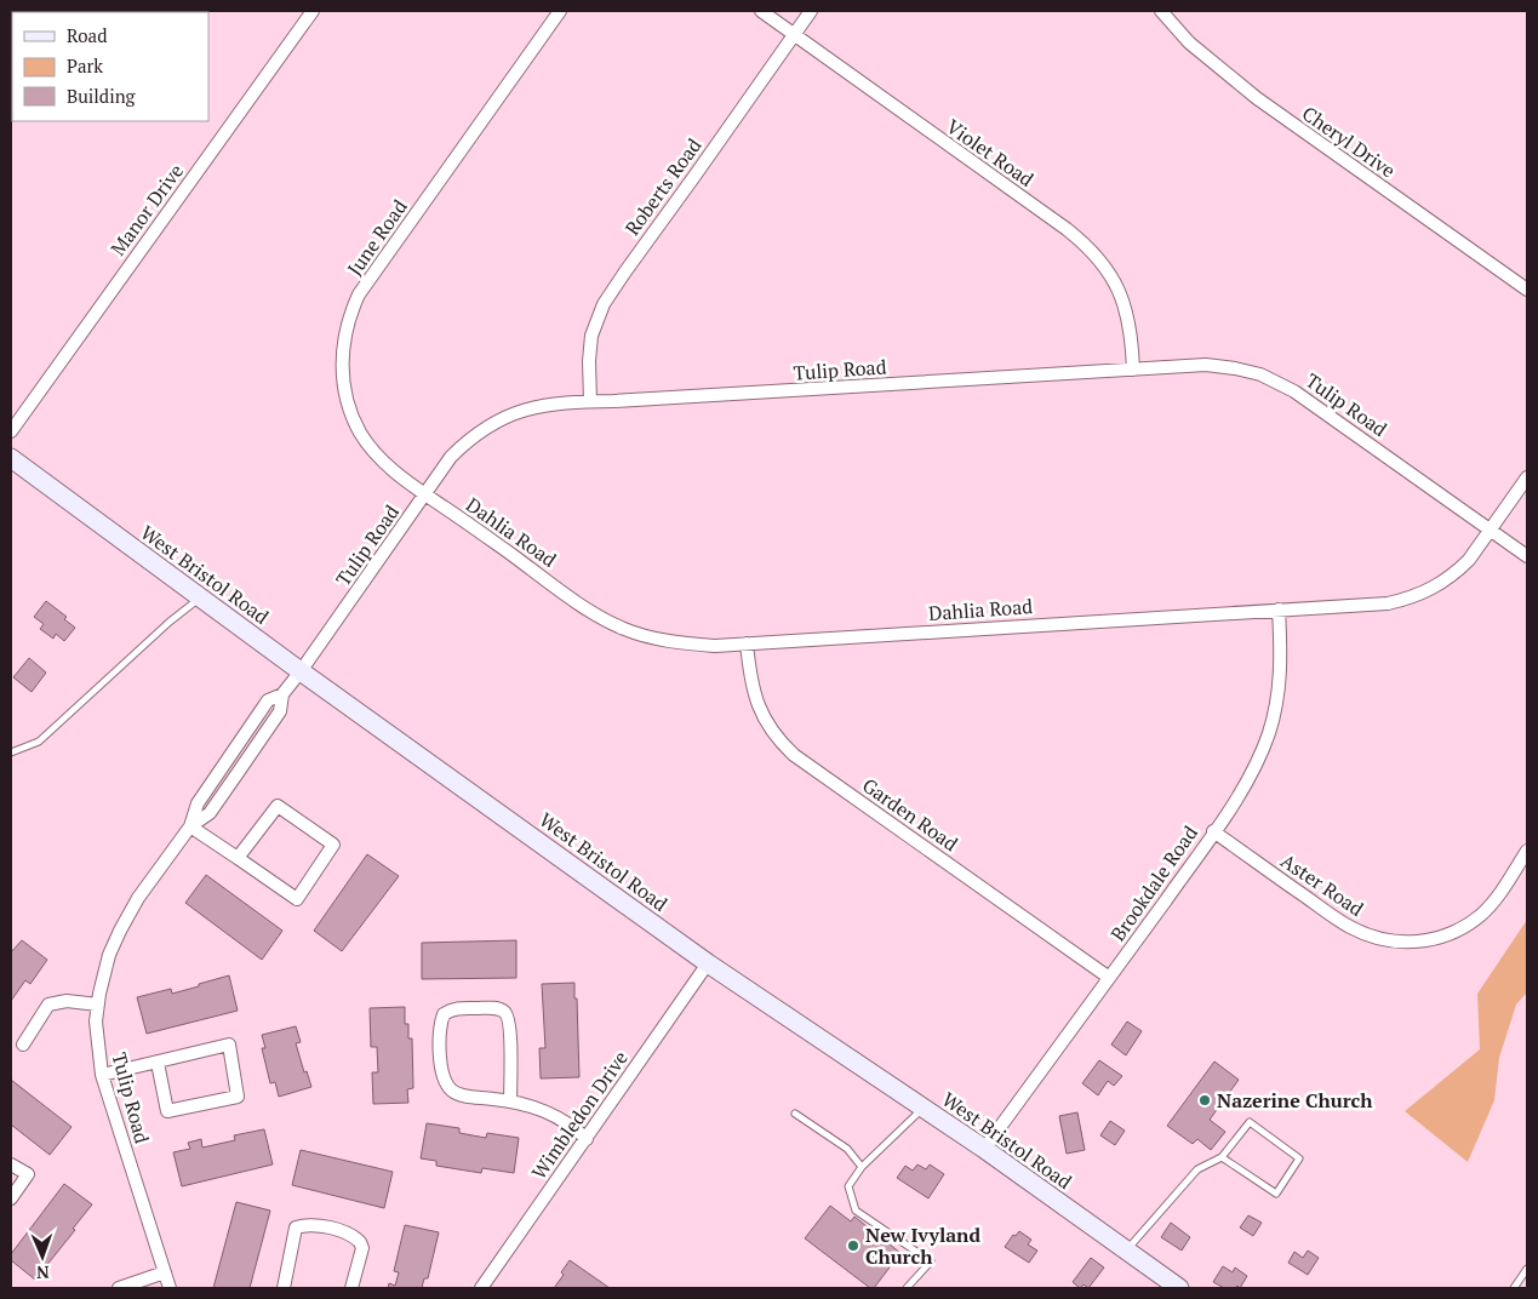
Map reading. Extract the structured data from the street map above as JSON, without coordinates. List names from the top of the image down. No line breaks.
{"streets":{"main road":["West Bristol Road"],"street":["Cheryl Drive","Violet Road","Roberts Road","Manor Drive","June Road","Tulip Road","Dahlia Road","Garden Road","Brookdale Road","Aster Road","Wimbledon Drive"]},"crossings":[["Violet Road","Roberts Road"],["Violet Road","Tulip Road"],["Roberts Road","Tulip Road"],["June Road","Tulip Road"],["June Road","Dahlia Road"],["Tulip Road","Dahlia Road"],["Tulip Road","West Bristol Road"],["Dahlia Road","Garden Road"],["Dahlia Road","Brookdale Road"],["West Bristol Road","Brookdale Road"],["West Bristol Road","Wimbledon Drive"],["Garden Road","Brookdale Road"],["Brookdale Road","Aster Road"]],"places":["Nazerine Church","New Ivyland Church"],"legend":["Road","Park","Building"],"north":"bottom"}
